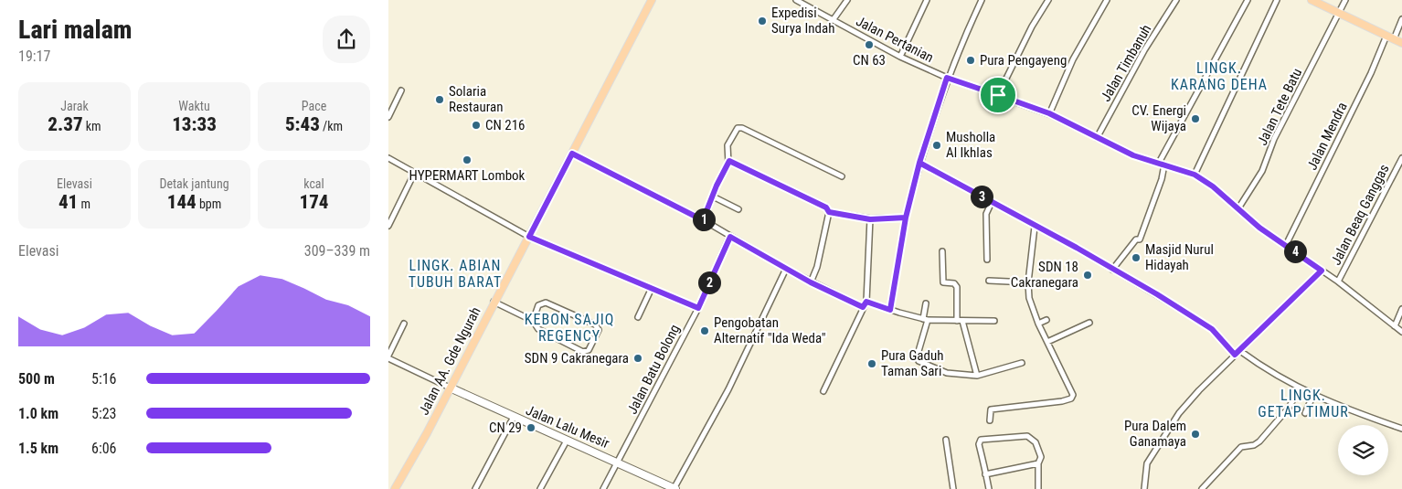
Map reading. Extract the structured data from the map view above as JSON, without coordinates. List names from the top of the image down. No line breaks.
{"streets":{"main road":["Jalan AA. Gde Ngurah"],"street":["Jalan Pertanian","Jalan Timbanuh","Jalan Tete Batu","Jalan Mendra","Jalan Beaq Ganggas","Jalan Batu Bolong","Jalan Lalu Mesir"]},"crossings":[["Jalan Pertanian","Jalan Timbanuh"],["Jalan Pertanian","Jalan Tete Batu"],["Jalan Pertanian","Jalan Mendra"],["Jalan Pertanian","Jalan Beaq Ganggas"],["Jalan AA. Gde Ngurah","Jalan Lalu Mesir"],["Jalan Batu Bolong","Jalan Lalu Mesir"]],"districts":["LINGK. KARANG DEHA","LINGK. ABIAN TUBUH BARAT","KEBON SAJIQ REGENCY","LINGK. GETAP TIMUR"],"places":["Expedisi Surya Indah","CN 63","Pura Pengayeng","Solaria Restauran","CV. Energi Wijaya","CN 216","Musholla Al Ikhlas","HYPERMART Lombok","Masjid Nurul Hidayah","SDN 18 Cakranegara","Pengobatan Alternatif \"Ida Weda\"","SDN 9 Cakranegara","Pura Gaduh Taman Sari","CN 29","Pura Dalem Ganamaya"],"page":{"heading":["Lari malam","19:17"],"stats":[["Jarak","2.37 km"],["Waktu","13:33"],["Pace","5:43 /km"],["Elevasi","41 m"],["Detak jantung","144 bpm"],["kcal","174"]],"pins":["3","1","4","2"],"chart":["Elevasi","309–339 m"],"list":[{"name":"500 m","note":"5:16"},{"name":"1.0 km","note":"5:23"},{"name":"1.5 km","note":"6:06"}]}}
